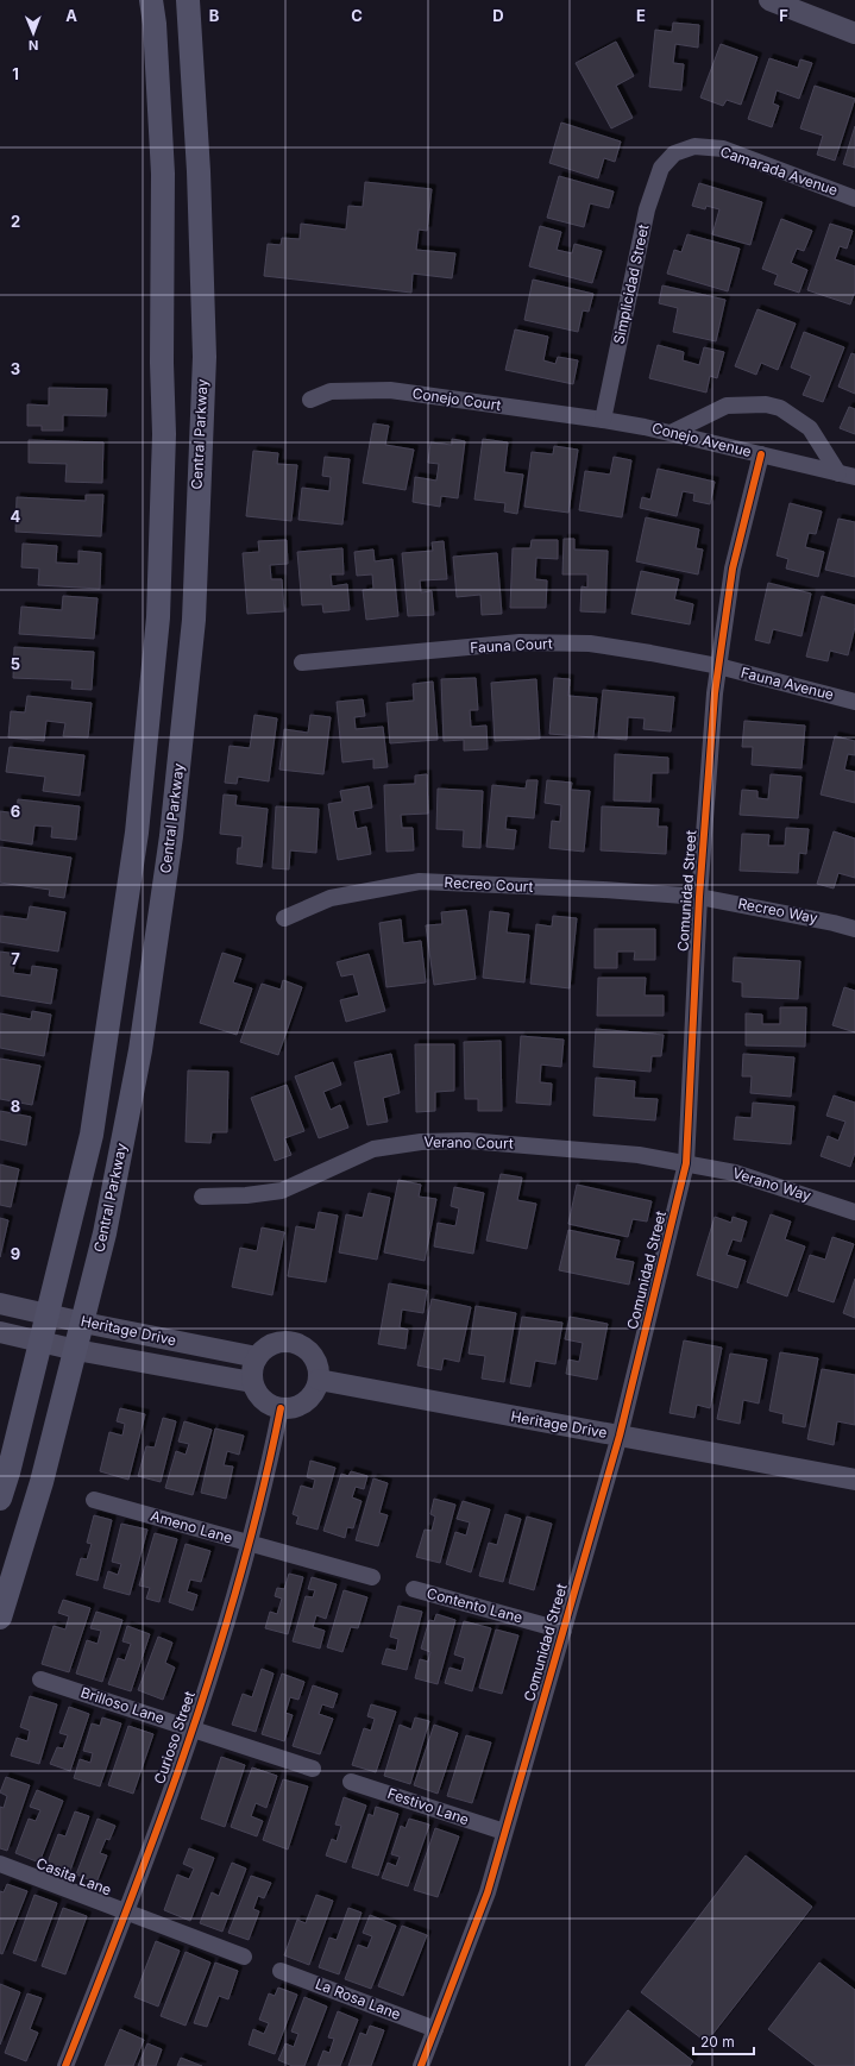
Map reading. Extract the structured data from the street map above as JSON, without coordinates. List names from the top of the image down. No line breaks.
{"streets":{"main road":["Central Parkway"],"street":["Camarada Avenue","Simplicidad Street","Conejo Court","Conejo Avenue","Fauna Court","Fauna Avenue","Recreo Court","Comunidad Street","Recreo Way","Verano Court","Verano Way","Heritage Drive","Ameno Lane","Contento Lane","Brilloso Lane","Curioso Street","Festivo Lane","Casita Lane","La Rosa Lane"]},"crossings":[["Camarada Avenue","Simplicidad Street"],["Simplicidad Street","Conejo Court"],["Simplicidad Street","Conejo Avenue"],["Conejo Court","Conejo Avenue"],["Central Parkway","Heritage Drive"],["Conejo Avenue","Comunidad Street"],["Fauna Court","Fauna Avenue"],["Fauna Court","Comunidad Street"],["Fauna Avenue","Comunidad Street"],["Recreo Court","Comunidad Street"],["Recreo Court","Recreo Way"],["Comunidad Street","Recreo Way"],["Comunidad Street","Verano Court"],["Comunidad Street","Verano Way"],["Comunidad Street","Heritage Drive"],["Comunidad Street","Contento Lane"],["Comunidad Street","Festivo Lane"],["Comunidad Street","La Rosa Lane"],["Verano Court","Verano Way"],["Heritage Drive","Curioso Street"],["Ameno Lane","Curioso Street"],["Brilloso Lane","Curioso Street"],["Curioso Street","Casita Lane"]],"scale_bar":"20 m","north":"bottom","grid":{"columns":["A","B","C","D","E","F"],"rows":["1","2","3","4","5","6","7","8","9"]}}
